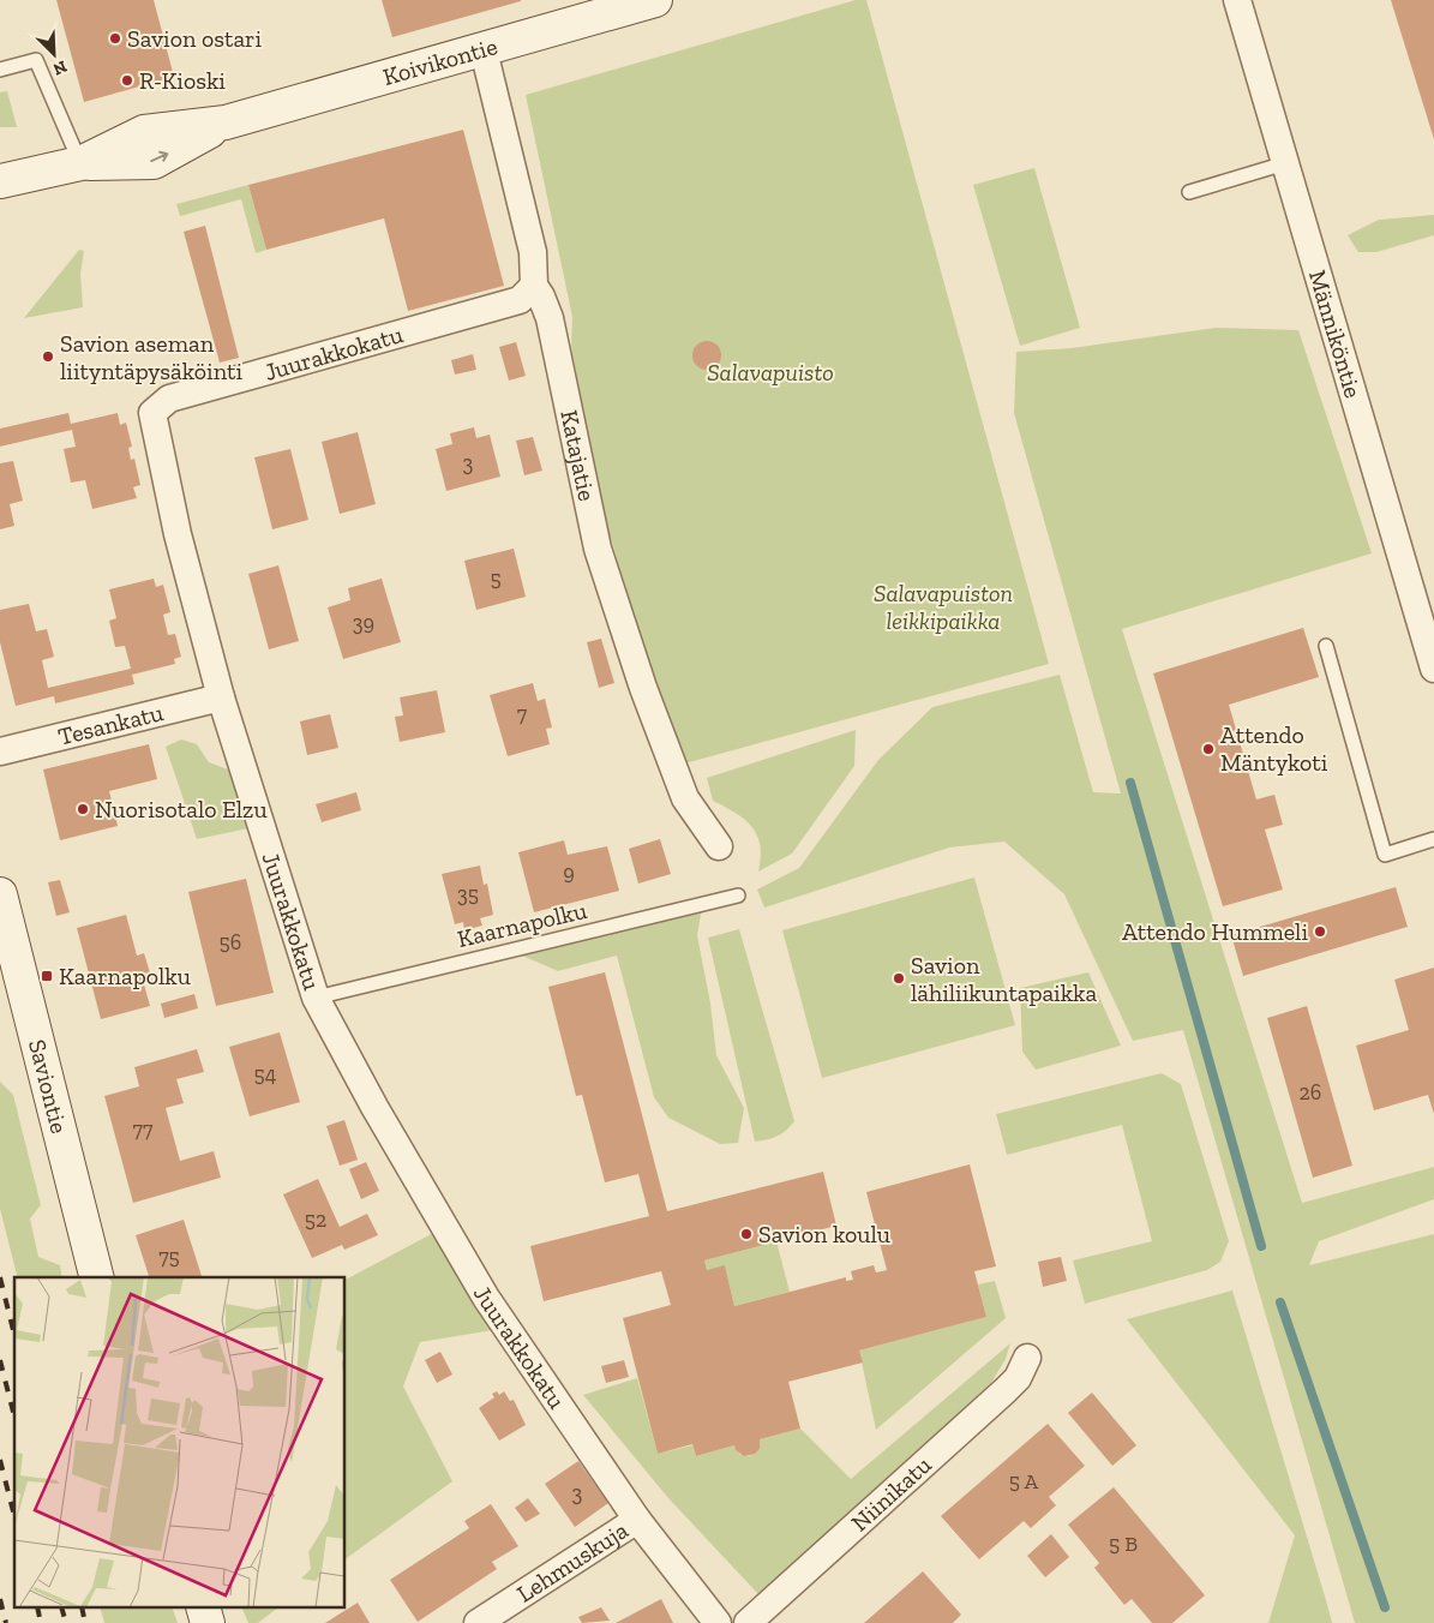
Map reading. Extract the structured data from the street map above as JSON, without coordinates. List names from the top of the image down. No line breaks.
{"streets":{"main road":["Koivikontie","Saviontie"],"street":["Männiköntie","Juurakkokatu","Katajatie","Tesankatu","Niinikatu","Lehmuskuja"],"lane":["Kaarnapolku"]},"crossings":[["Koivikontie","Katajatie"],["Juurakkokatu","Katajatie"],["Juurakkokatu","Tesankatu"],["Juurakkokatu","Kaarnapolku"],["Juurakkokatu","Lehmuskuja"]],"parks":["Salavapuisto","Salavapuiston leikkipaikka"],"places":{"other":["Savion ostari","R-Kioski","Savion aseman liityntäpysäköinti","Attendo Mäntykoti","Nuorisotalo Elzu","Attendo Hummeli","Savion lähiliikuntapaikka","Savion koulu"],"transit":["Kaarnapolku"]},"house_numbers":["3","5","39","7","9","35","56","54","26","77","52","75","5 A","3","5 B"],"north":"bottom right"}
